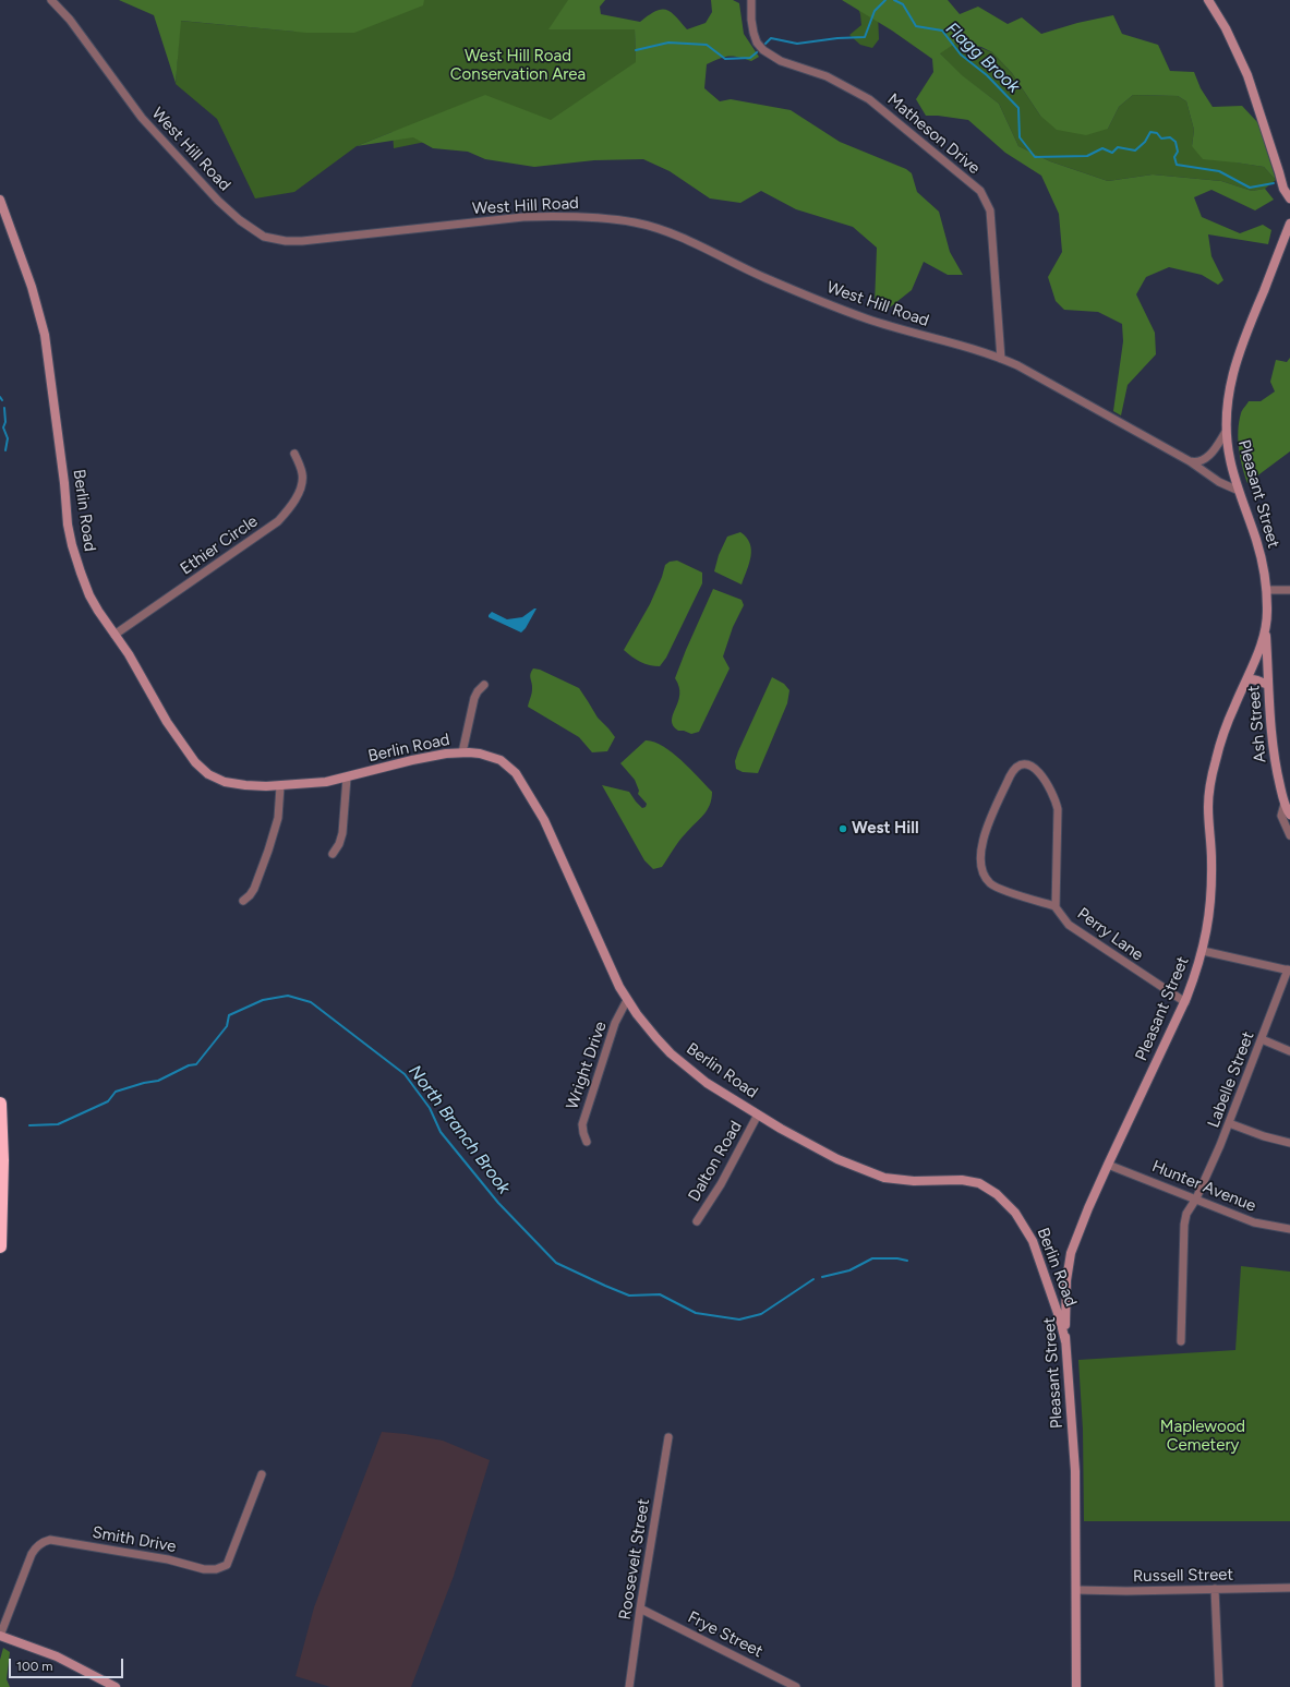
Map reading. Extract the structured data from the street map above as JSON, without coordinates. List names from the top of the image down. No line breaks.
{"streets":{"street":["Matheson Drive","West Hill Road","Pleasant Street","Berlin Road","Ethier Circle","Ash Street","Perry Lane","Wright Drive","Labelle Street","Dalton Road","Hunter Avenue","Smith Drive","Roosevelt Street","Russell Street","Frye Street"]},"crossings":[["Matheson Drive","West Hill Road"],["West Hill Road","Pleasant Street"],["Pleasant Street","Berlin Road"],["Pleasant Street","Ash Street"],["Pleasant Street","Perry Lane"],["Pleasant Street","Hunter Avenue"],["Pleasant Street","Russell Street"],["Berlin Road","Ethier Circle"],["Berlin Road","Wright Drive"],["Berlin Road","Dalton Road"],["Labelle Street","Hunter Avenue"],["Roosevelt Street","Frye Street"]],"water":["Flagg Brook","North Branch Brook"],"parks":["West Hill Road Conservation Area","Maplewood Cemetery"],"places":["West Hill"],"scale_bar":"100 m"}
